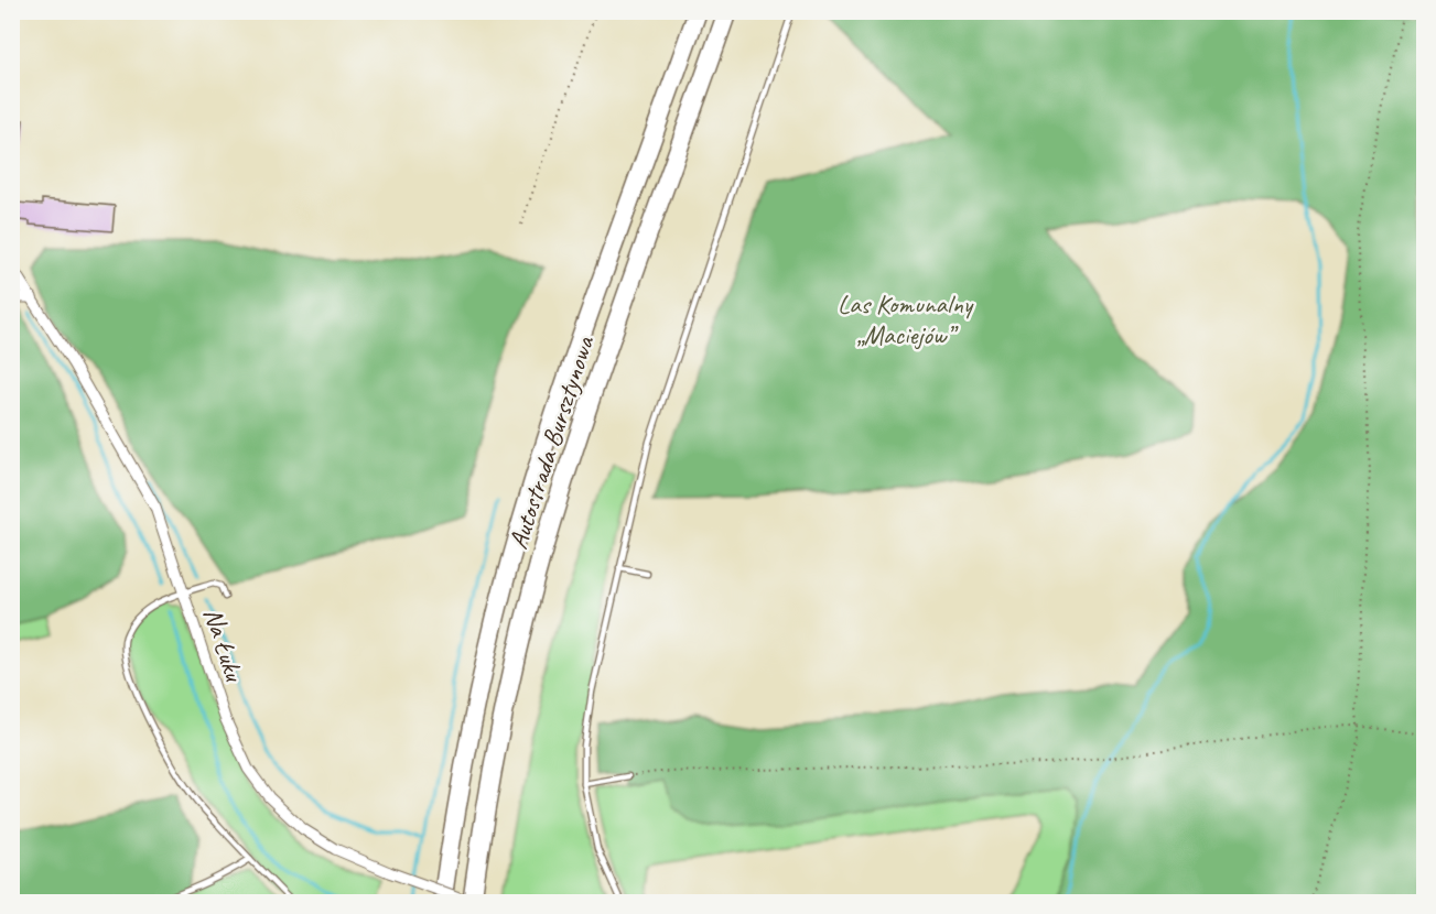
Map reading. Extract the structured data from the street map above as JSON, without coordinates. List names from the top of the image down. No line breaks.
{"streets":{"highway":["Autostrada Bursztynowa"],"street":["Na Łuku"]},"crossings":[["Autostrada Bursztynowa","Na Łuku"]],"parks":["Las Komunalny „Maciejów”"]}
